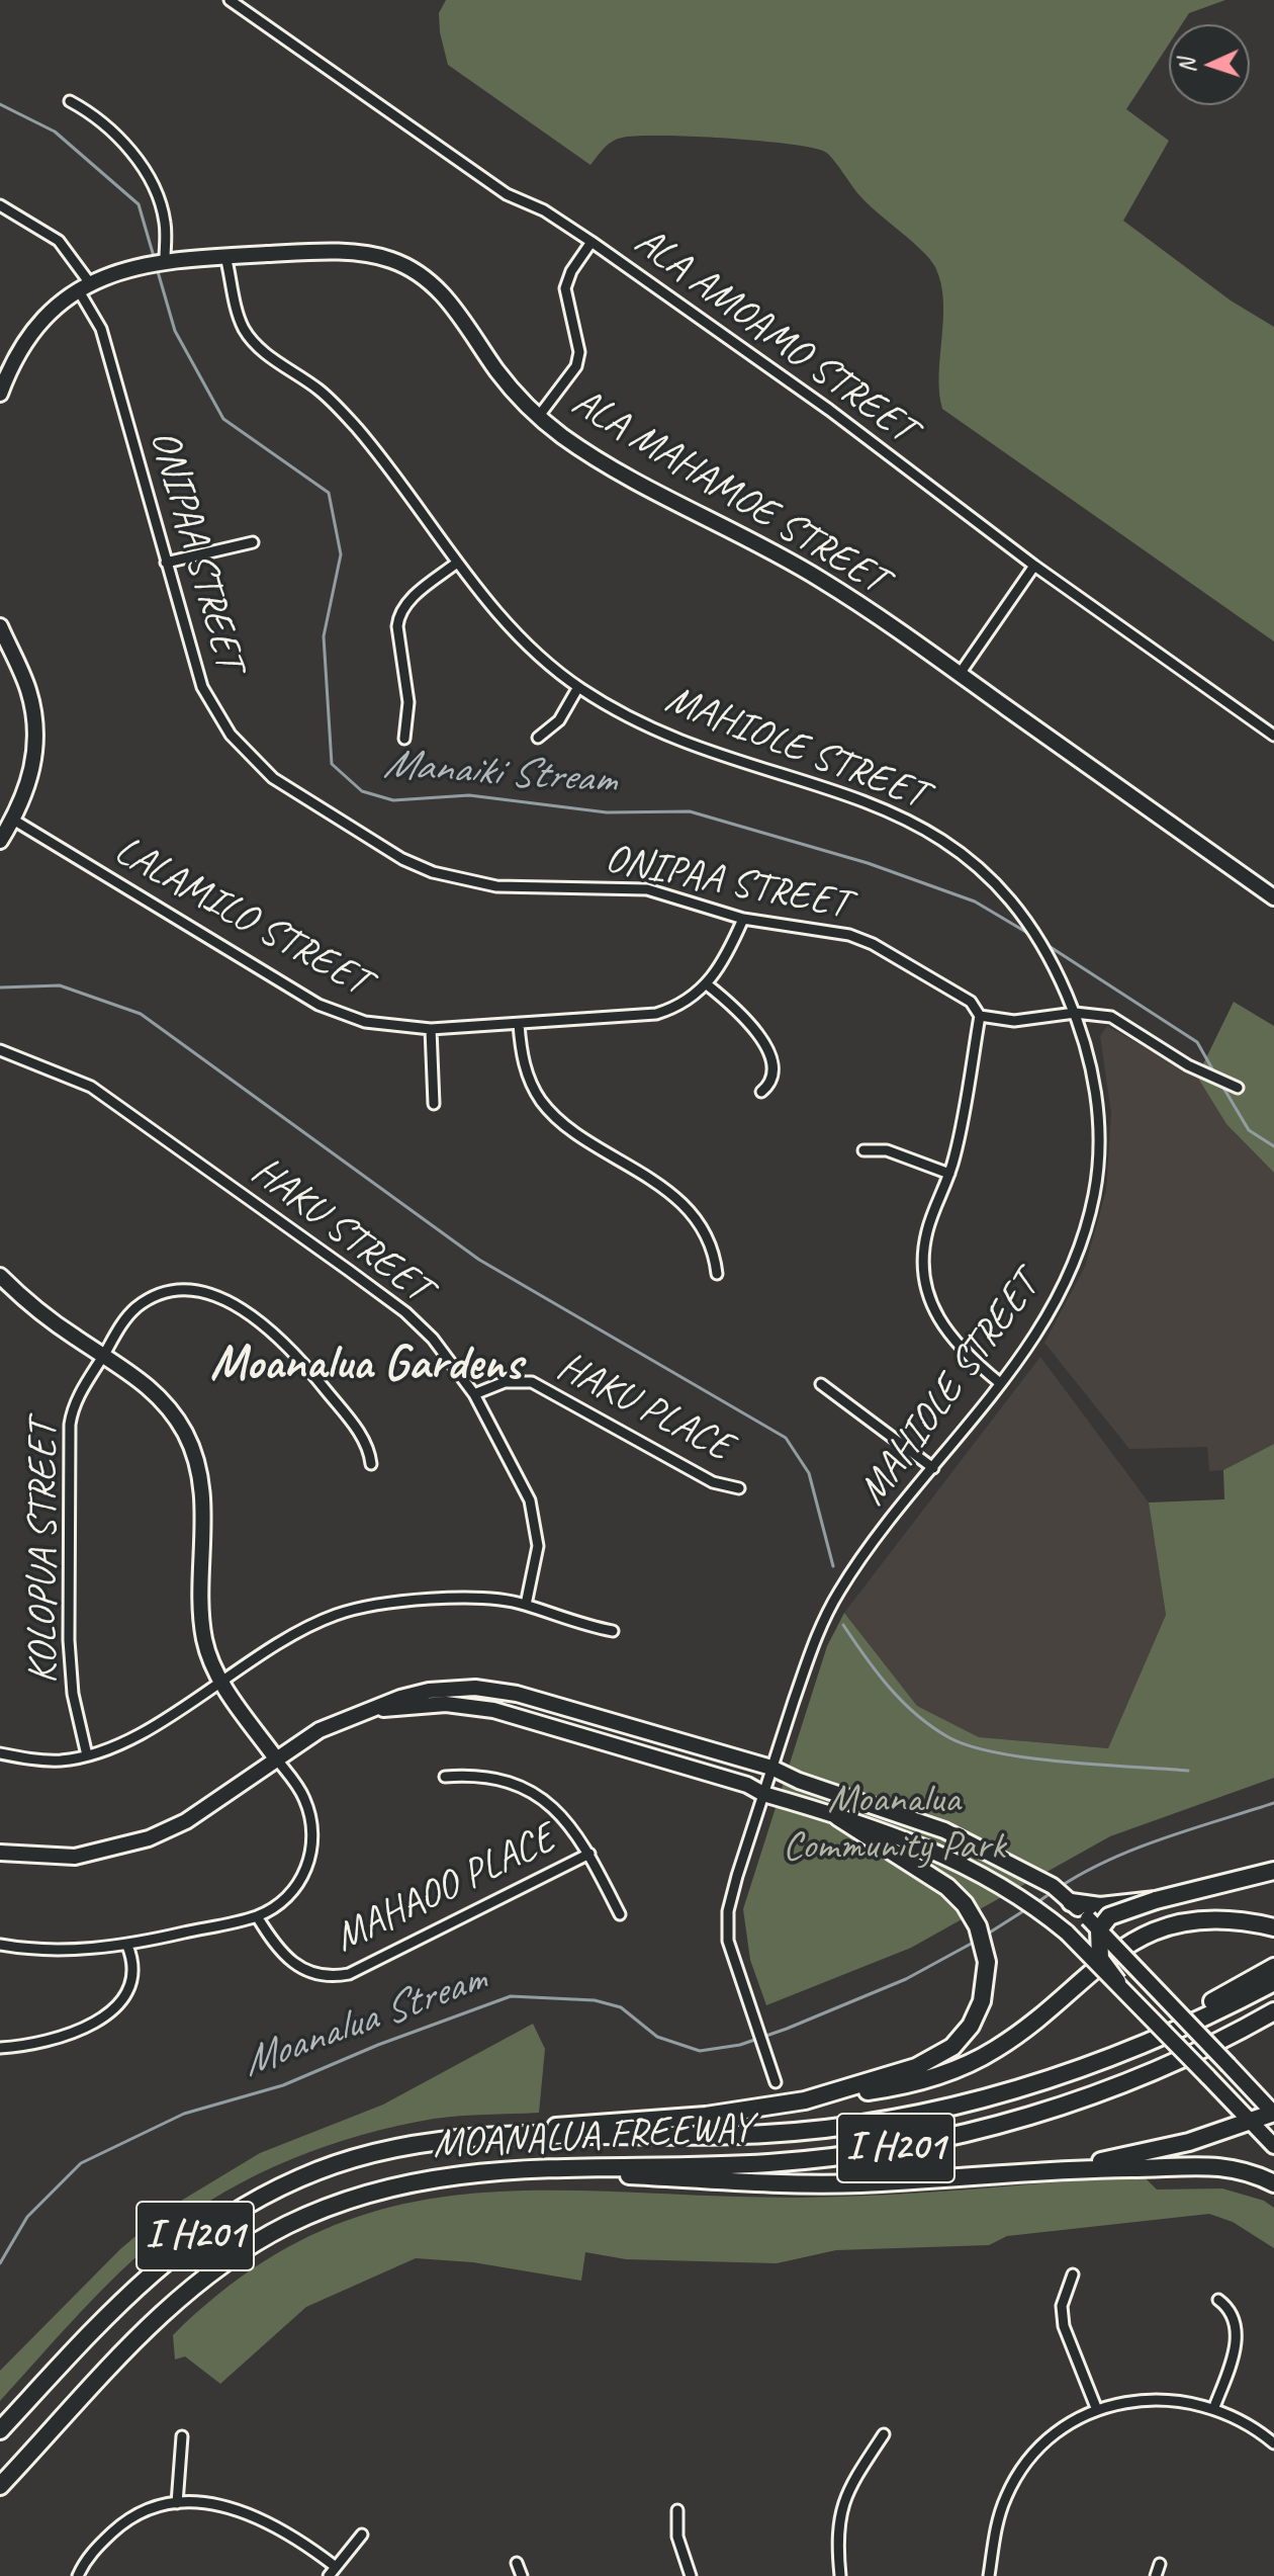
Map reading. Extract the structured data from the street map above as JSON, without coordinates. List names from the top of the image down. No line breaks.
{"streets":{"highway":["MOANALUA FREEWAY","I H201"],"street":["ALA AMOAMO STREET","ALA MAHAMOE STREET","ONIPAA STREET","MAHIOLE STREET","LALAMILO STREET","HAKU STREET","HAKU PLACE","KOLOPUA STREET","MAHAOO PLACE"]},"crossings":[["ALA MAHAMOE STREET","ONIPAA STREET"],["ALA MAHAMOE STREET","MAHIOLE STREET"],["ONIPAA STREET","LALAMILO STREET"],["HAKU STREET","HAKU PLACE"]],"districts":["Moanalua Gardens"],"water":["Manaiki Stream","Moanalua Stream"],"parks":["Moanalua Community Park"],"north":"left"}
